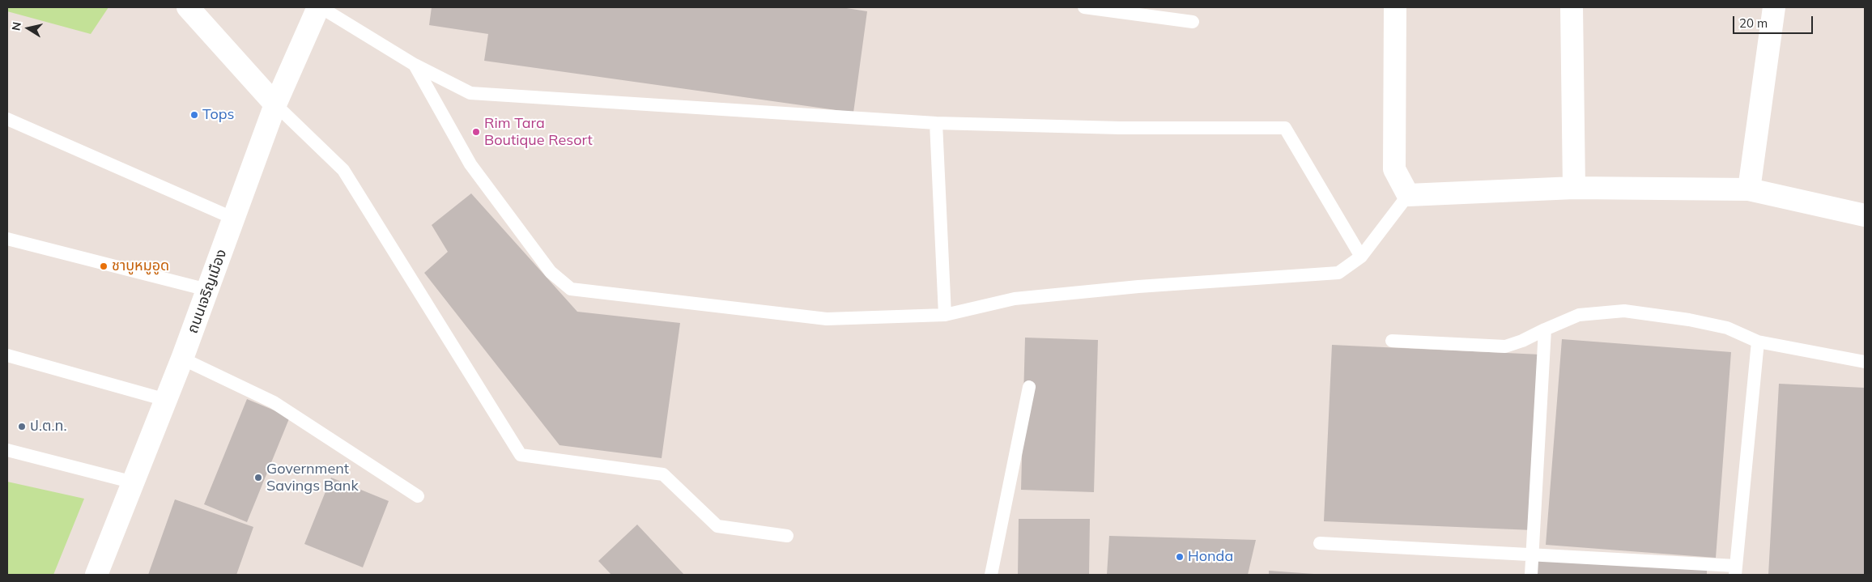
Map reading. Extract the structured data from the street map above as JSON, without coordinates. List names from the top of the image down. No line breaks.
{"streets":{"street":["ถนนเจริญเมือง"]},"places":["Tops","Rim Tara Boutique Resort","ชาบูหมูอูด","ป.ต.ท.","Government Savings Bank","Honda"],"scale_bar":"20 m","north":"left"}
